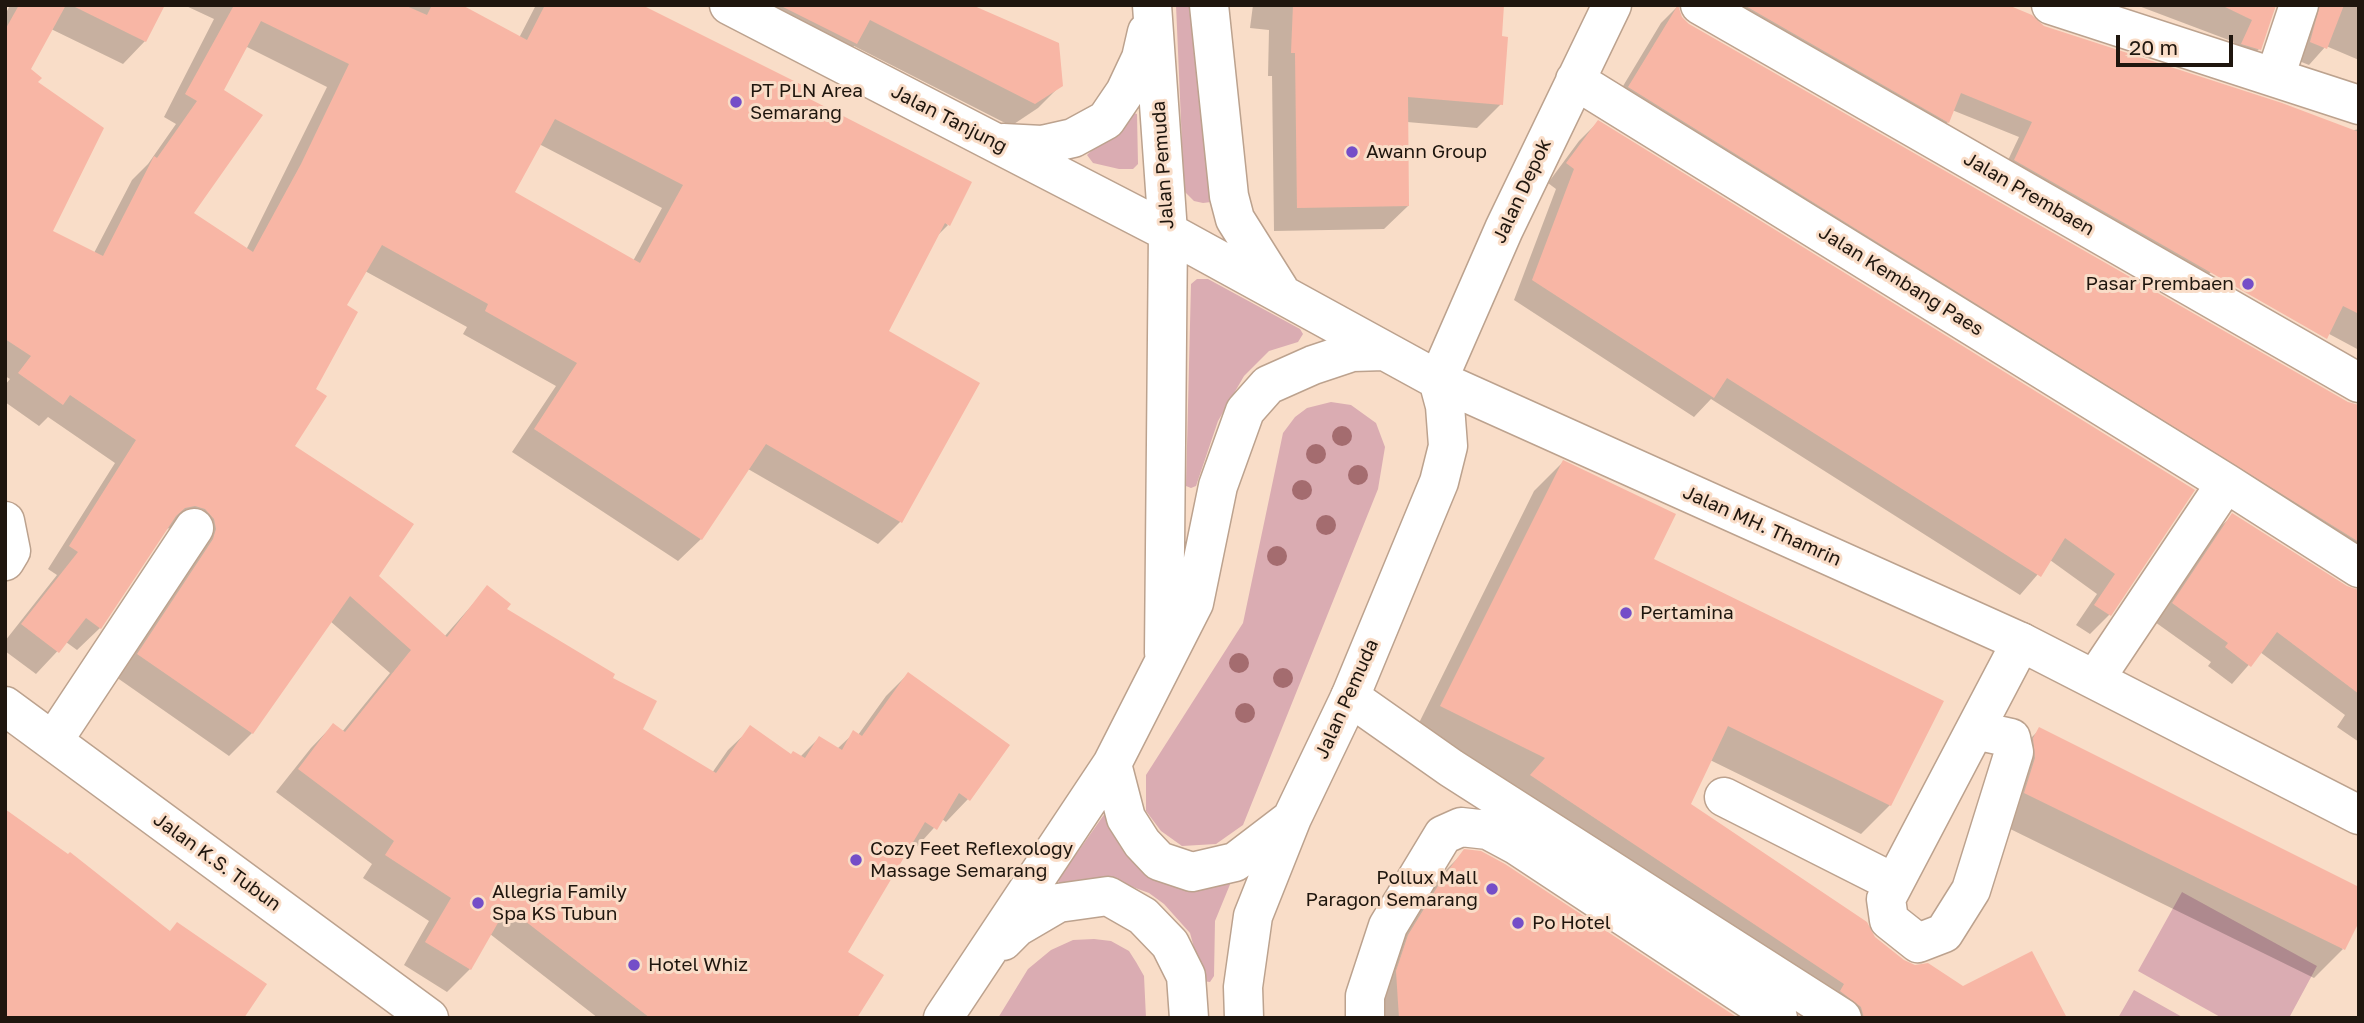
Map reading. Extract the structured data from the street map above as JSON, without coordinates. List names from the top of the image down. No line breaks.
{"streets":{"main road":["Jalan Tanjung","Jalan Pemuda","Jalan Depok","Jalan Prembaen","Jalan Kembang Paes","Jalan MH. Thamrin","Jalan K.S. Tubun"]},"crossings":[["Jalan Tanjung","Jalan Pemuda"],["Jalan Tanjung","Jalan MH. Thamrin"],["Jalan Pemuda","Jalan Depok"],["Jalan Pemuda","Jalan MH. Thamrin"],["Jalan Depok","Jalan Kembang Paes"],["Jalan Depok","Jalan MH. Thamrin"]],"places":["PT PLN Area Semarang","Awann Group","Pasar Prembaen","Pertamina","Cozy Feet Reflexology Massage Semarang","Pollux Mall Paragon Semarang","Allegria Family Spa KS Tubun","Po Hotel","Hotel Whiz"],"scale_bar":"20 m"}
